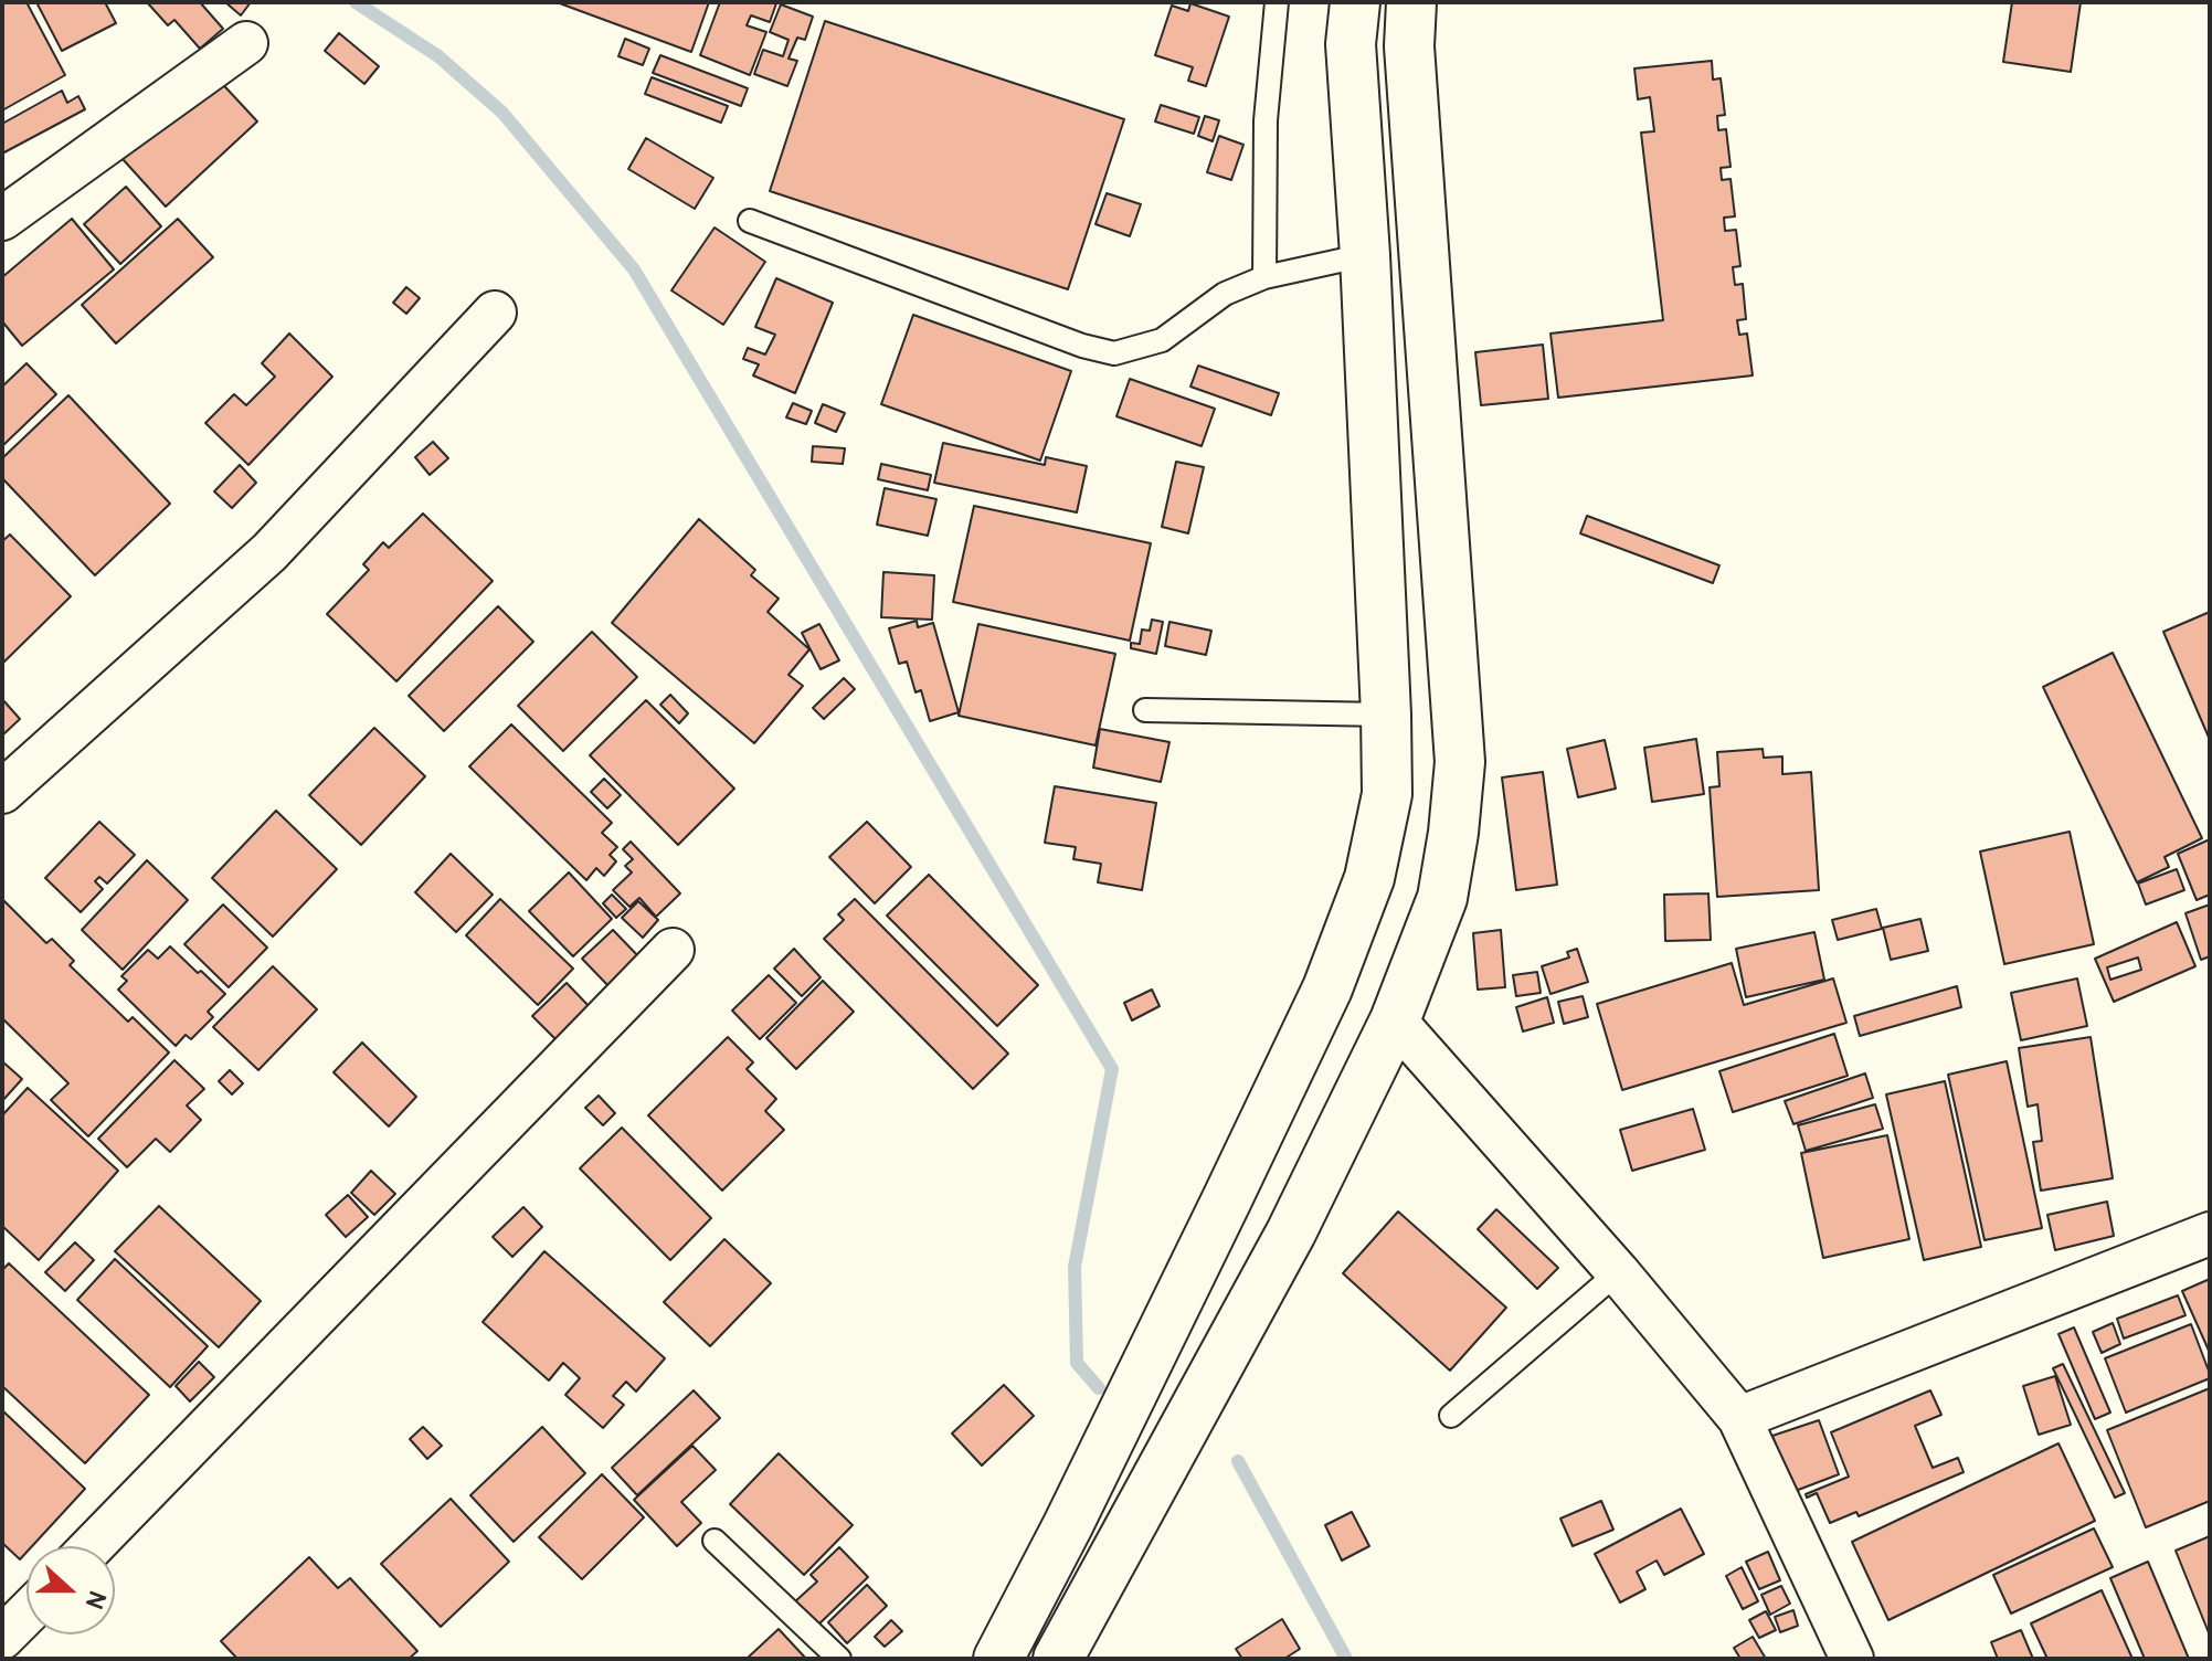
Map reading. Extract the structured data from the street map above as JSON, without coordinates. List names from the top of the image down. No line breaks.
{"north":"right"}
